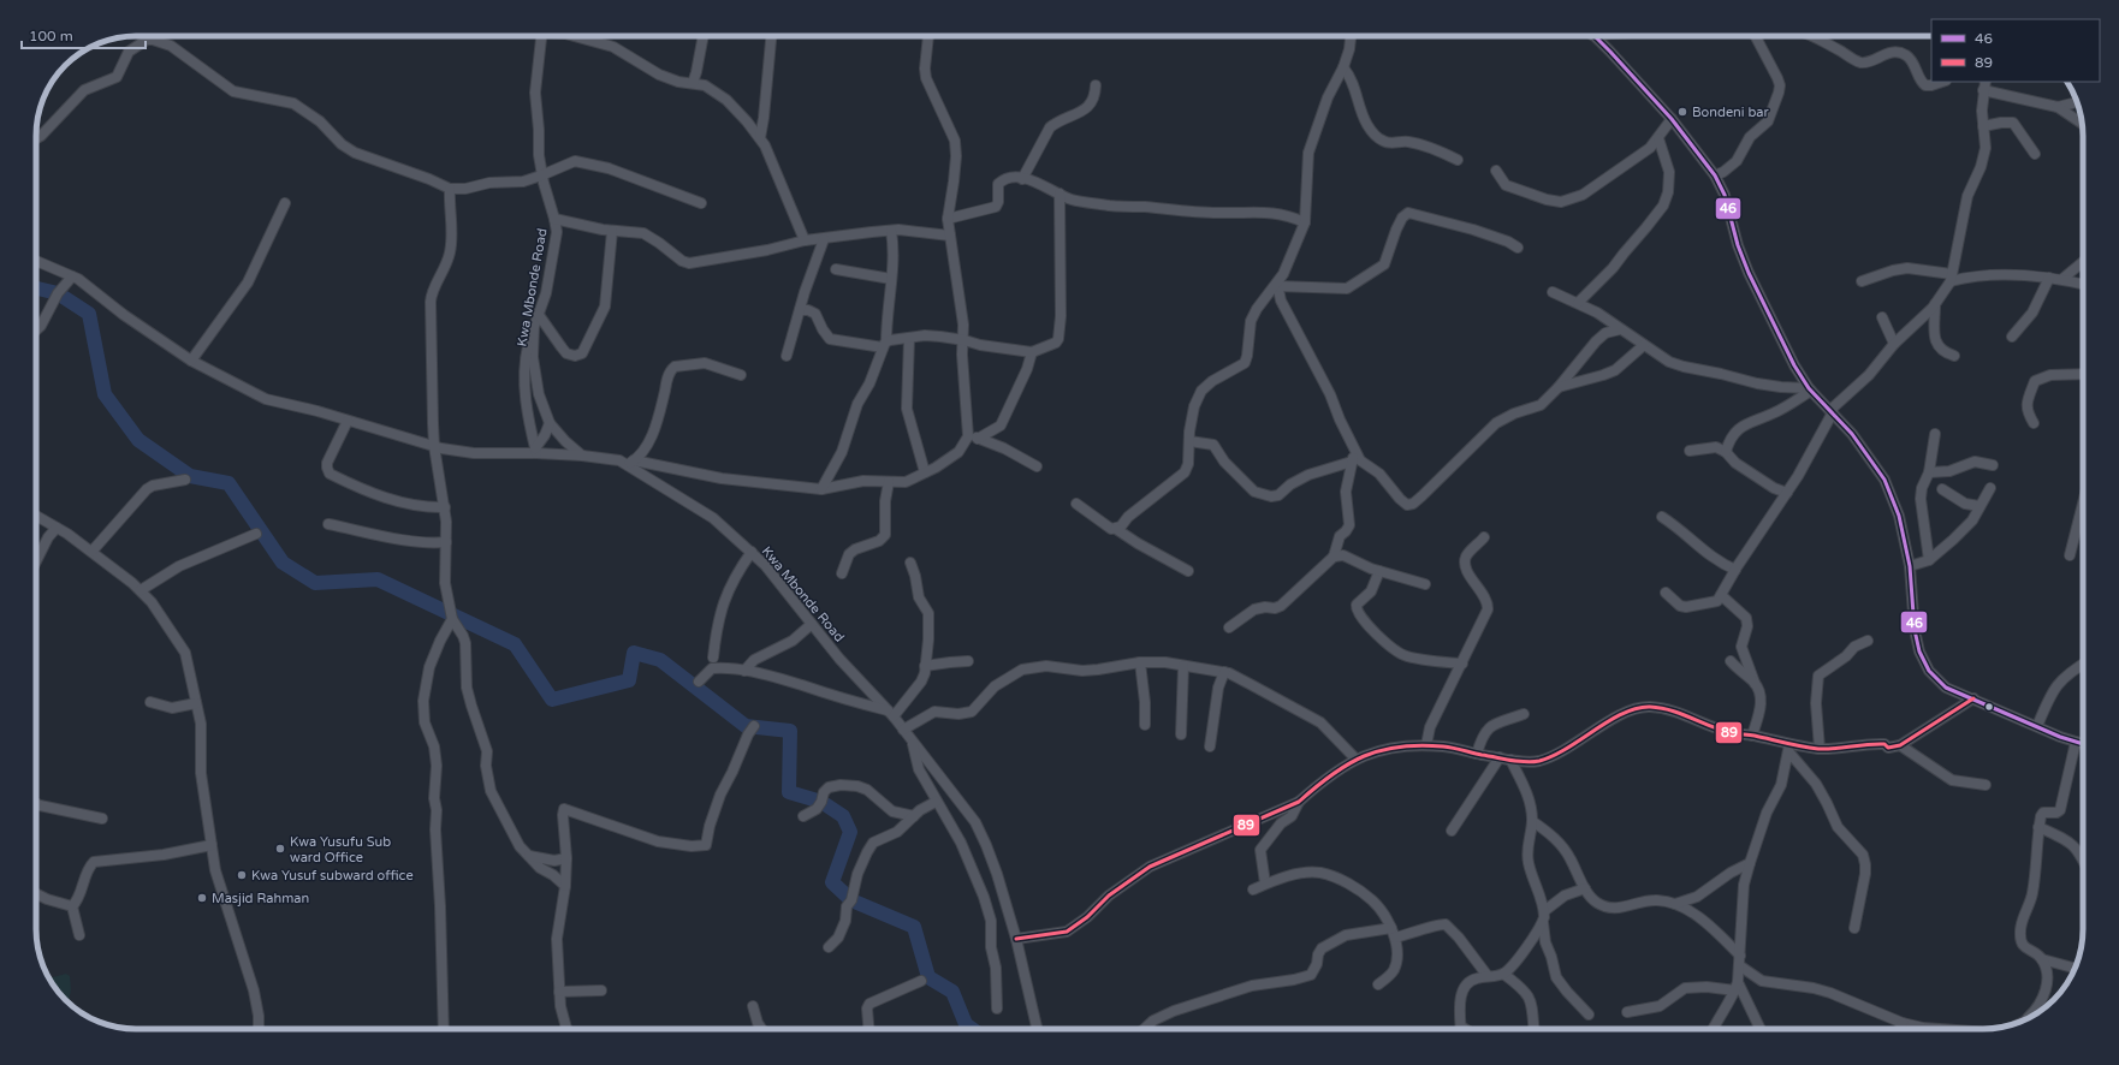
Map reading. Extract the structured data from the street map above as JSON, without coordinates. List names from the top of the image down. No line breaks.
{"streets":{"street":["Kwa Mbonde Road"]},"places":["Bondeni bar","Kwa Yusufu Sub ward Office","Kwa Yusuf subward office","Masjid Rahman"],"lines":["transit line 46","transit line 89"],"legend":["46","89"],"scale_bar":"100 m"}
